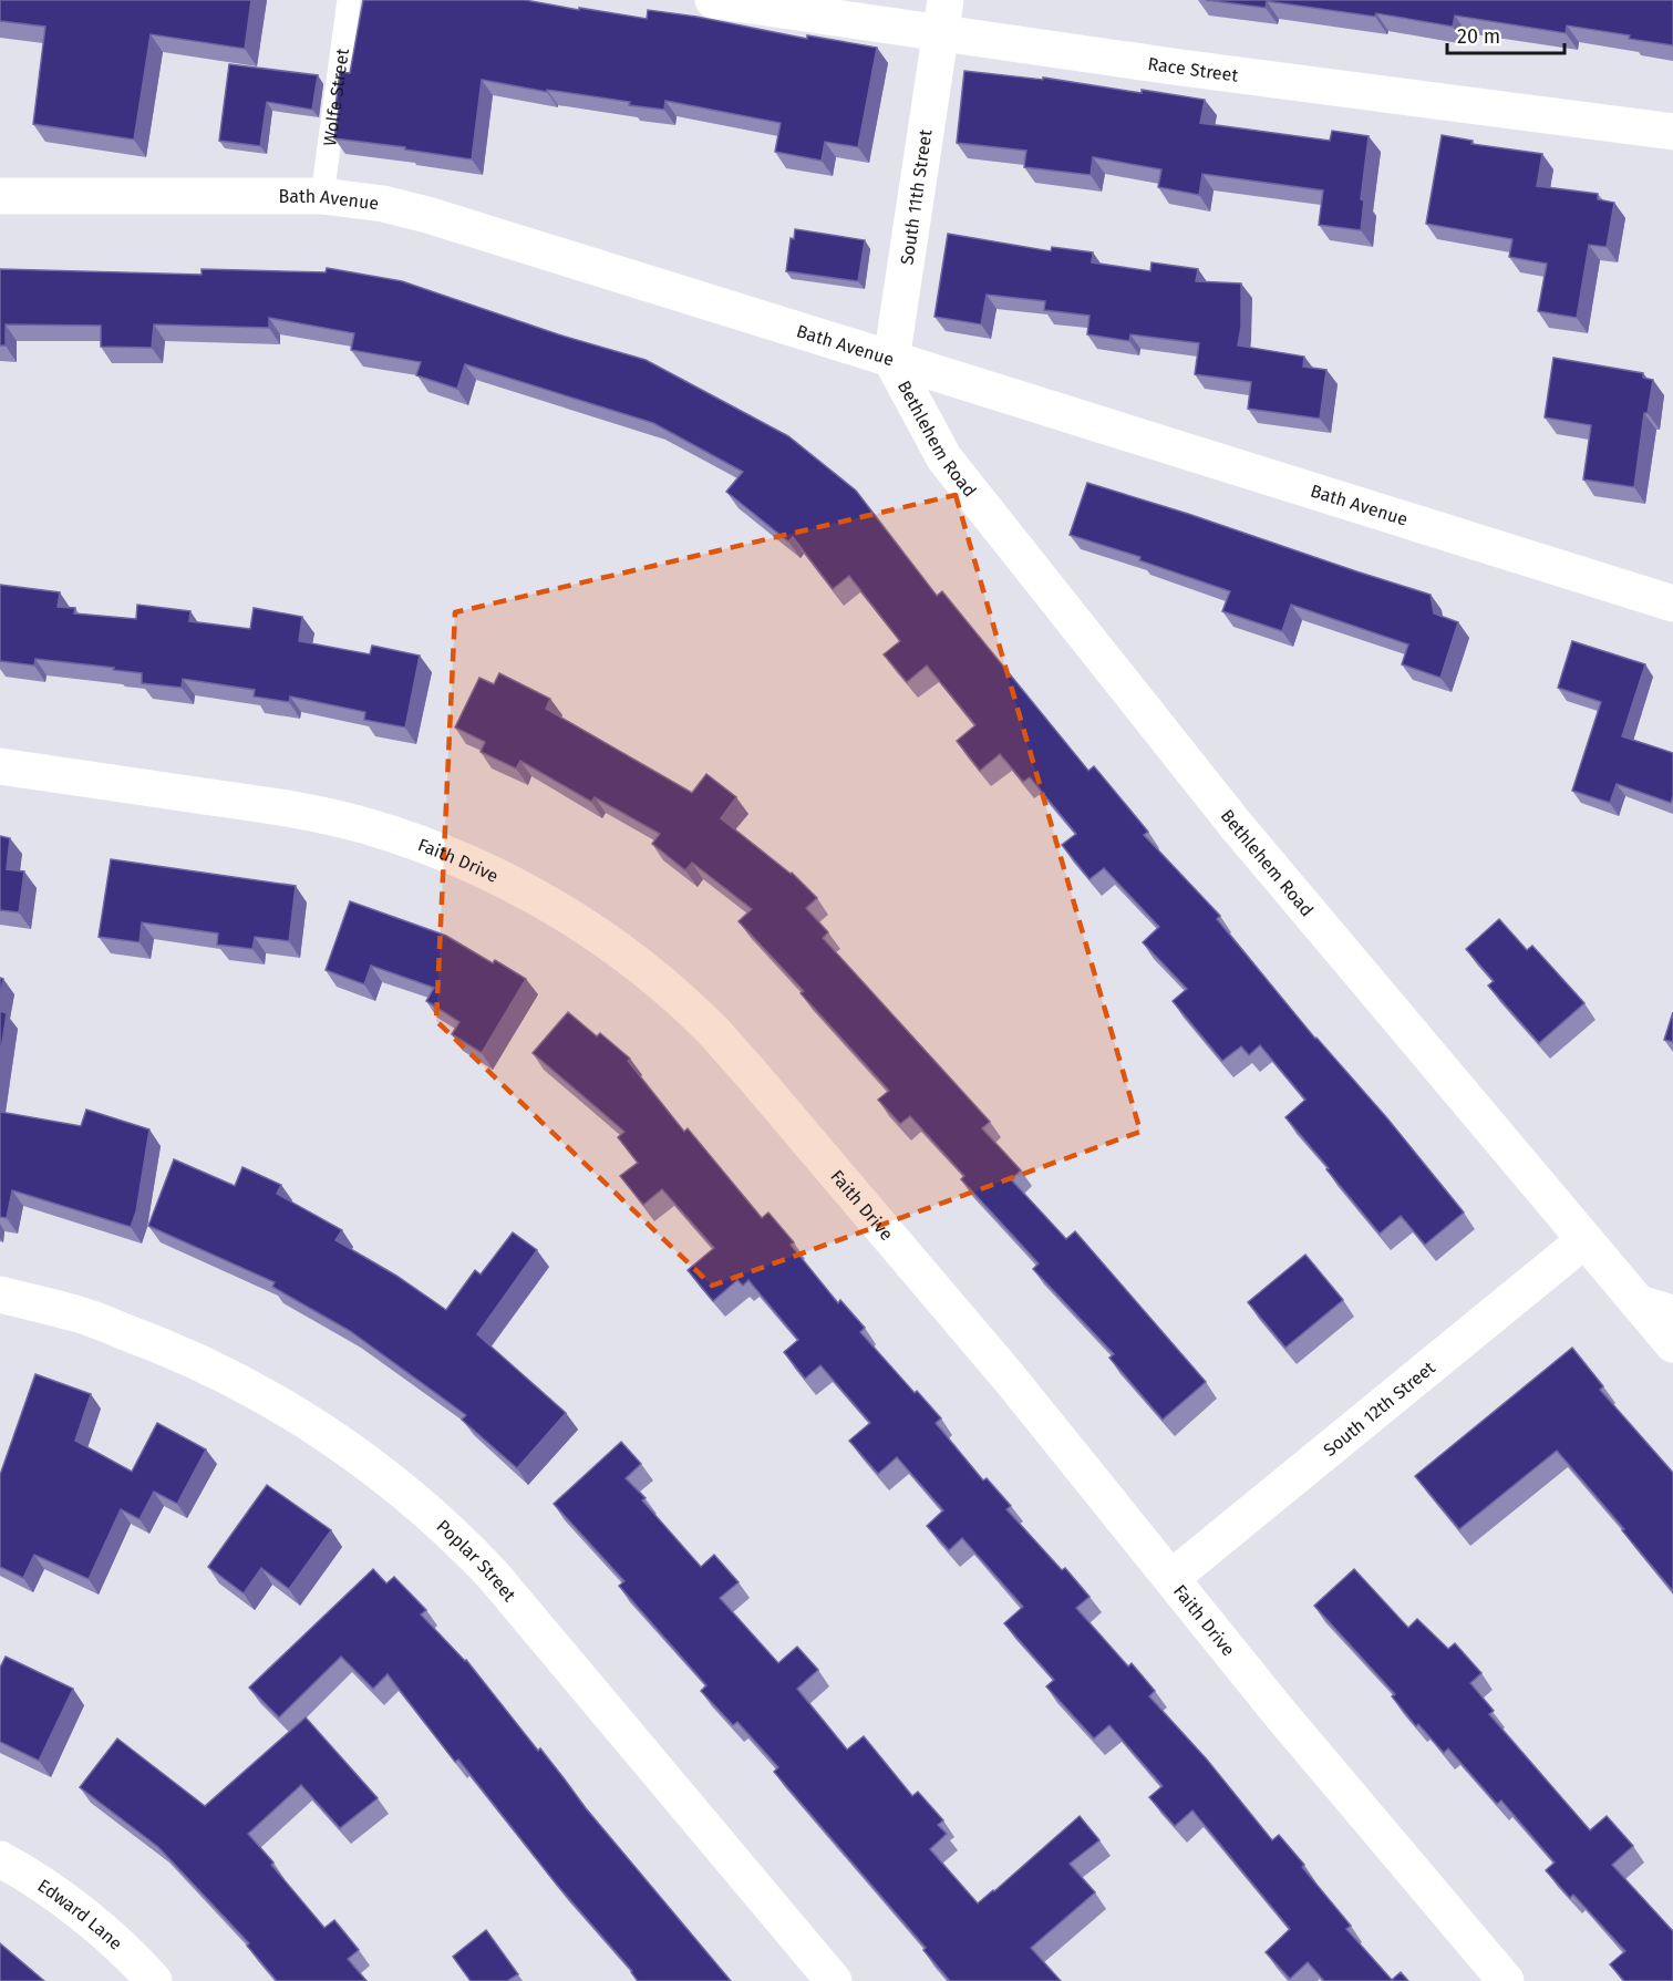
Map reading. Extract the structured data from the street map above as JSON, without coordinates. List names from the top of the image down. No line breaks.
{"streets":{"street":["Race Street","South 11th Street","Bath Avenue","Bethlehem Road","Faith Drive","South 12th Street","Poplar Street","Edward Lane"],"lane":["Wolfe Street"]},"crossings":[["Race Street","South 11th Street"],["Wolfe Street","Bath Avenue"],["South 11th Street","Bath Avenue"],["South 11th Street","Bethlehem Road"],["Bath Avenue","Bethlehem Road"],["Bethlehem Road","South 12th Street"],["Faith Drive","South 12th Street"]],"scale_bar":"20 m"}
